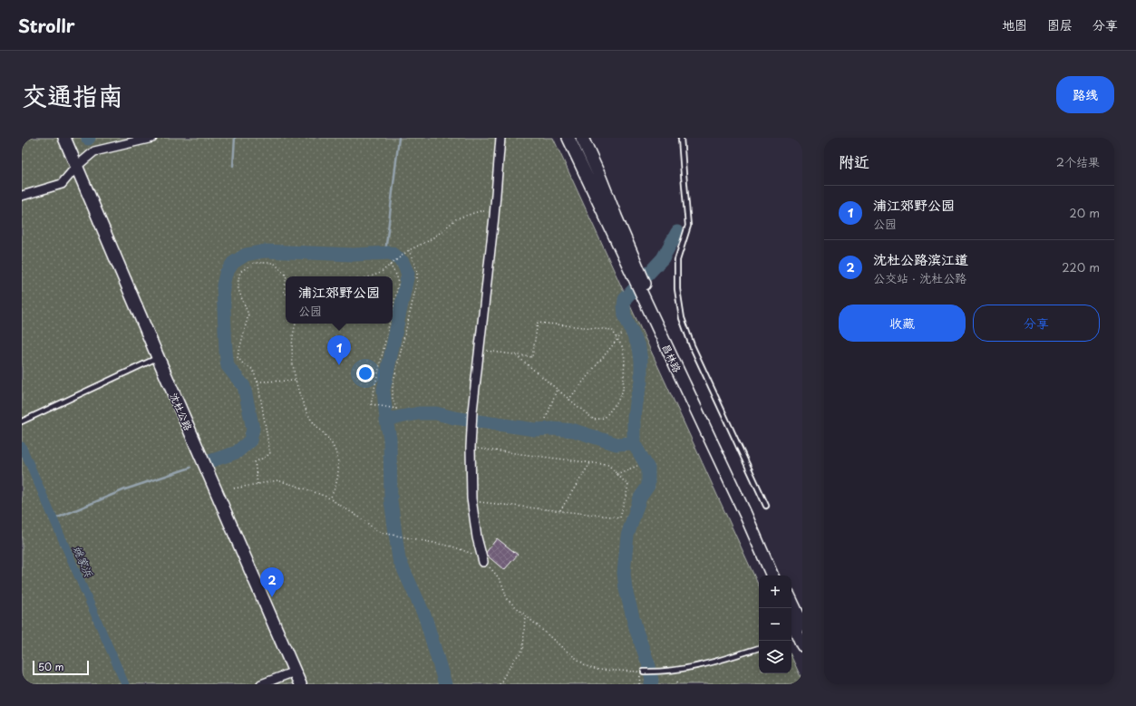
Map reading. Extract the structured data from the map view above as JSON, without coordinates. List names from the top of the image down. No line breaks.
{"streets":{"street":["昌林路","沈杜公路"]},"water":["姚家浜"],"scale_bar":"50 m","page":{"header":"Strollr","nav":["地图","图层","分享"],"title":"交通指南","buttons":["路线",["收藏","分享"]],"heading":["附近","2个结果"],"list":[{"mark":"1","name":"浦江郊野公园","note":"公园","value":"20 m"},{"mark":"2","name":"沈杜公路滨江道","note":"公交站 · 沈杜公路","value":"220 m"}],"popup":["浦江郊野公园","公园"],"pins":["1","2"],"map_buttons":["+","−"],"scale":"50 m"}}
